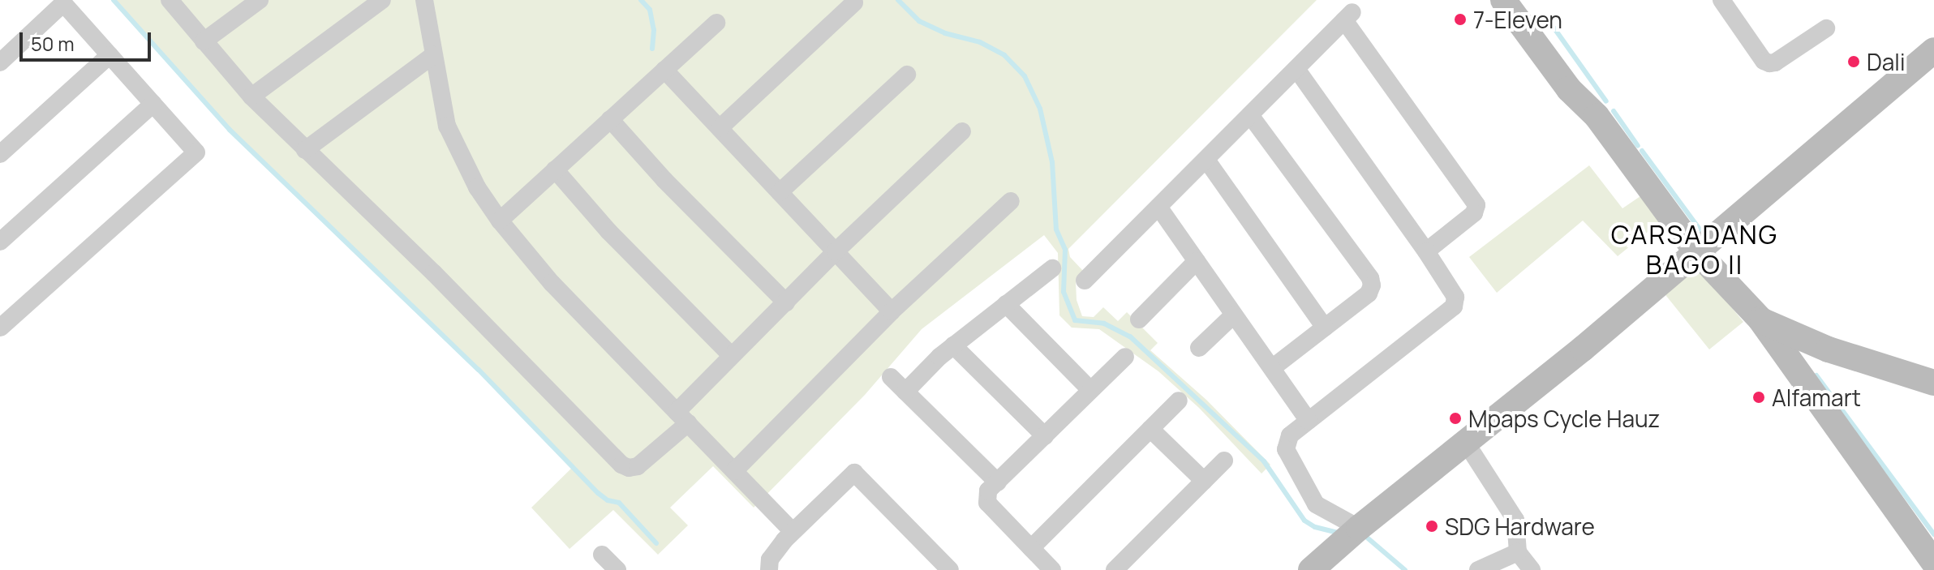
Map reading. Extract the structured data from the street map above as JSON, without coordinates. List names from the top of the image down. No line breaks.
{"districts":["CARSADANG BAGO II"],"places":["7-Eleven","Dali","Alfamart","Mpaps Cycle Hauz","SDG Hardware"],"scale_bar":"50 m"}
